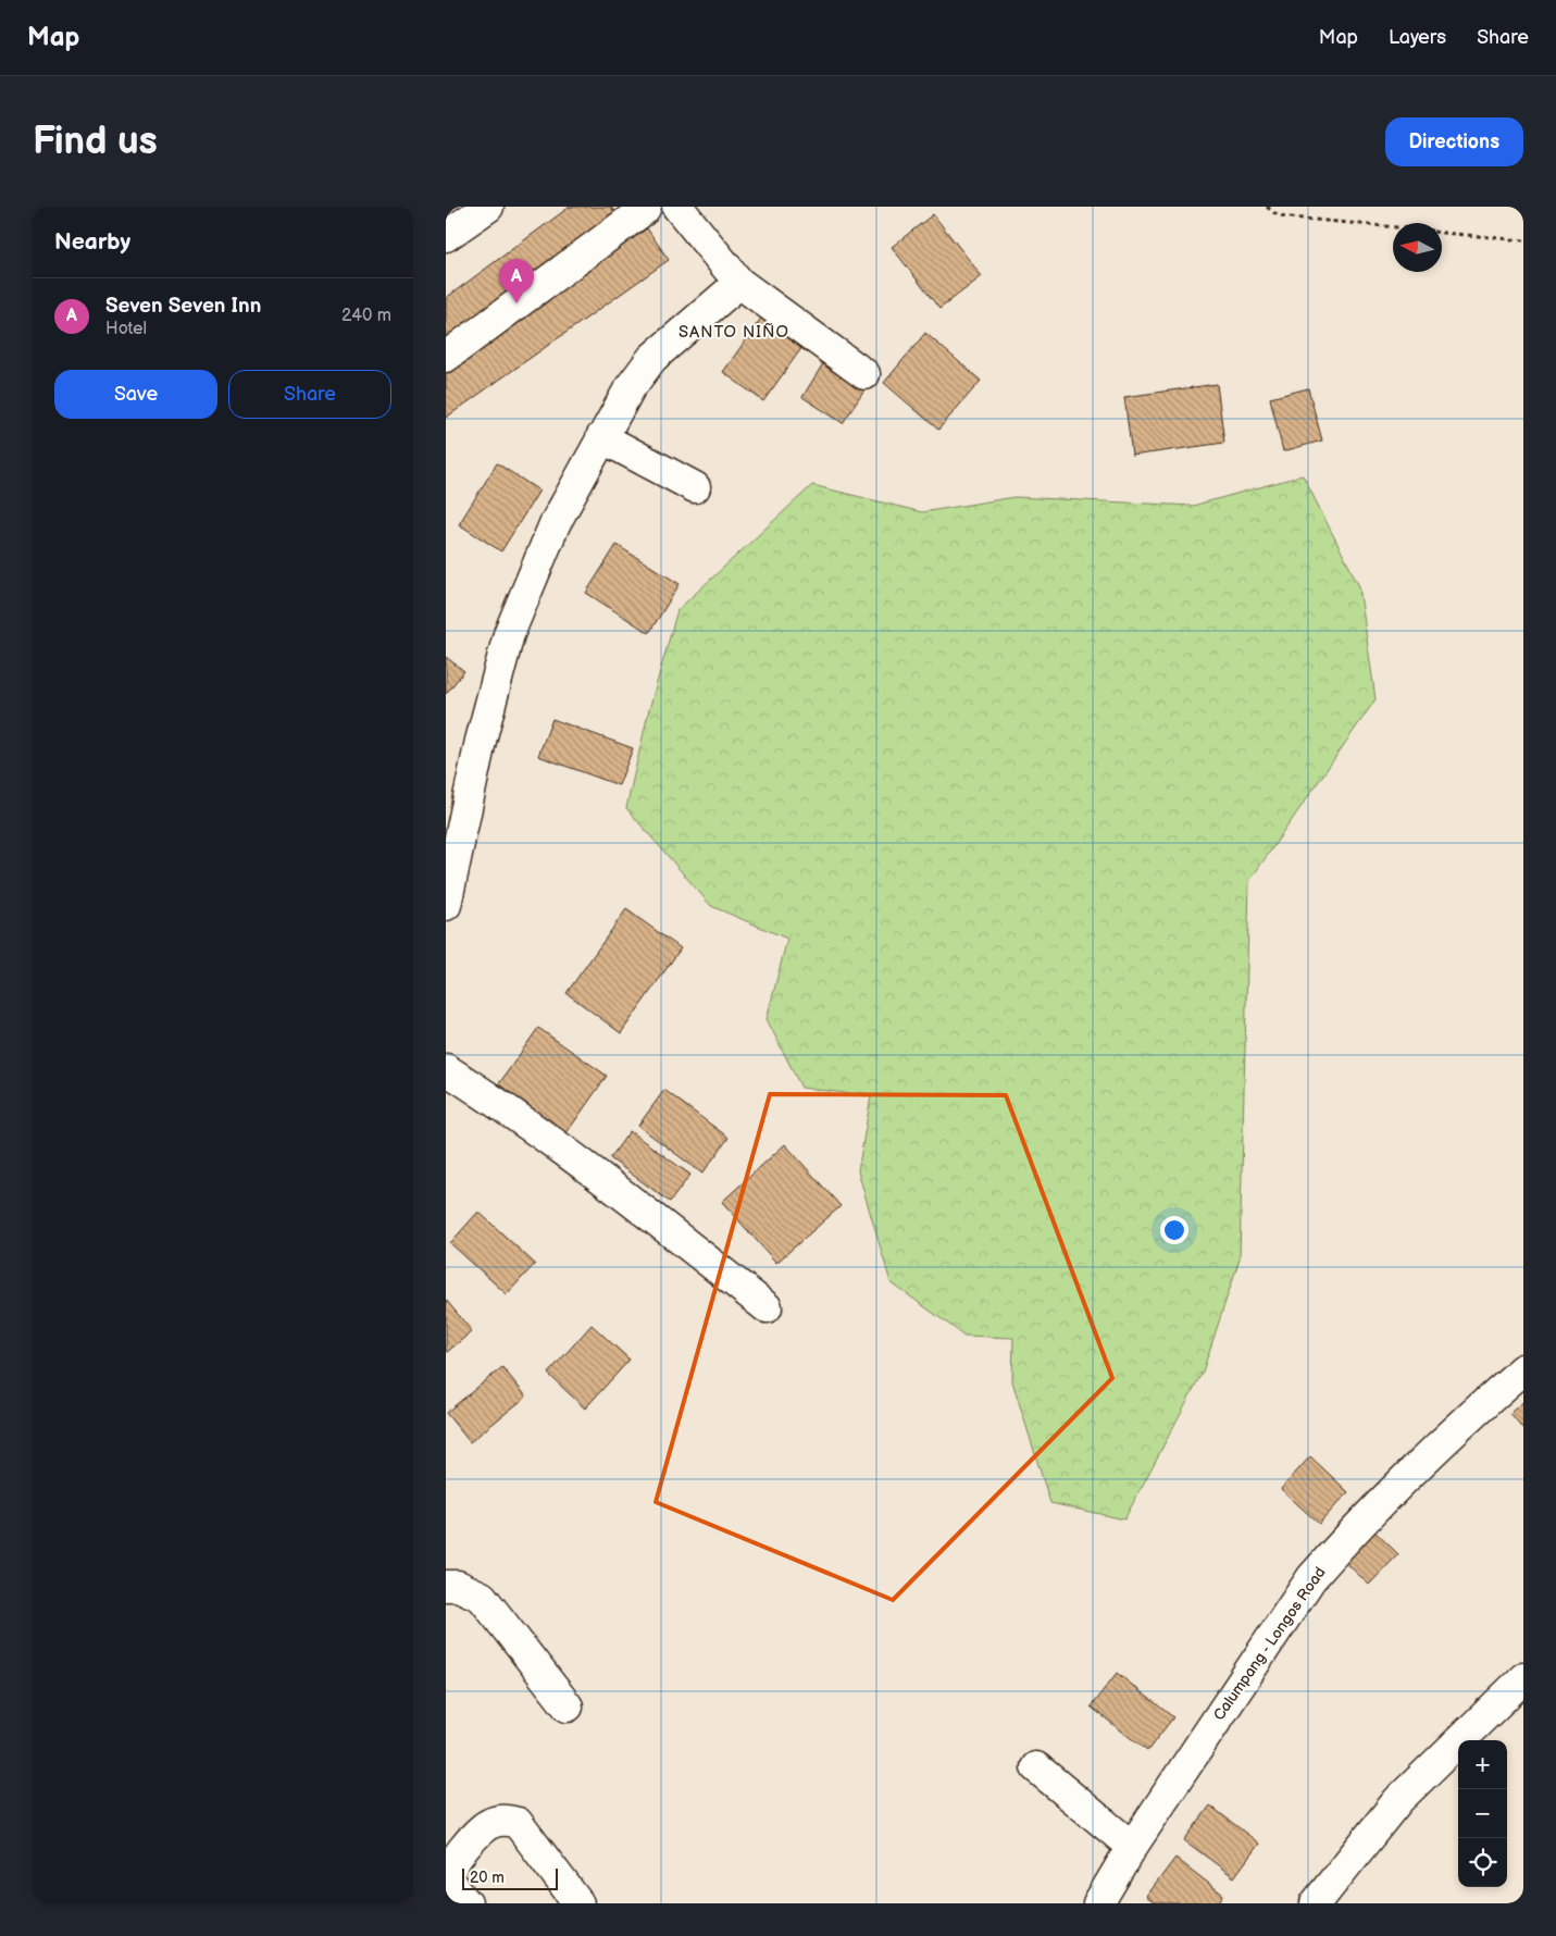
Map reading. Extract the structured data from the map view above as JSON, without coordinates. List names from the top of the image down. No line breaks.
{"streets":{"main road":["Calumpang - Longos Road"]},"districts":["SANTO NIÑO"],"scale_bar":"20 m","north":"left","page":{"header":"Map","nav":["Map","Layers","Share"],"buttons":["Directions",["Save","Share"]],"title":"Find us","heading":"Nearby","pins":"A","list":[{"mark":"A","name":"Seven Seven Inn","note":"Hotel","value":"240 m"}],"map_buttons":["+","−"],"scale":"20 m"}}
